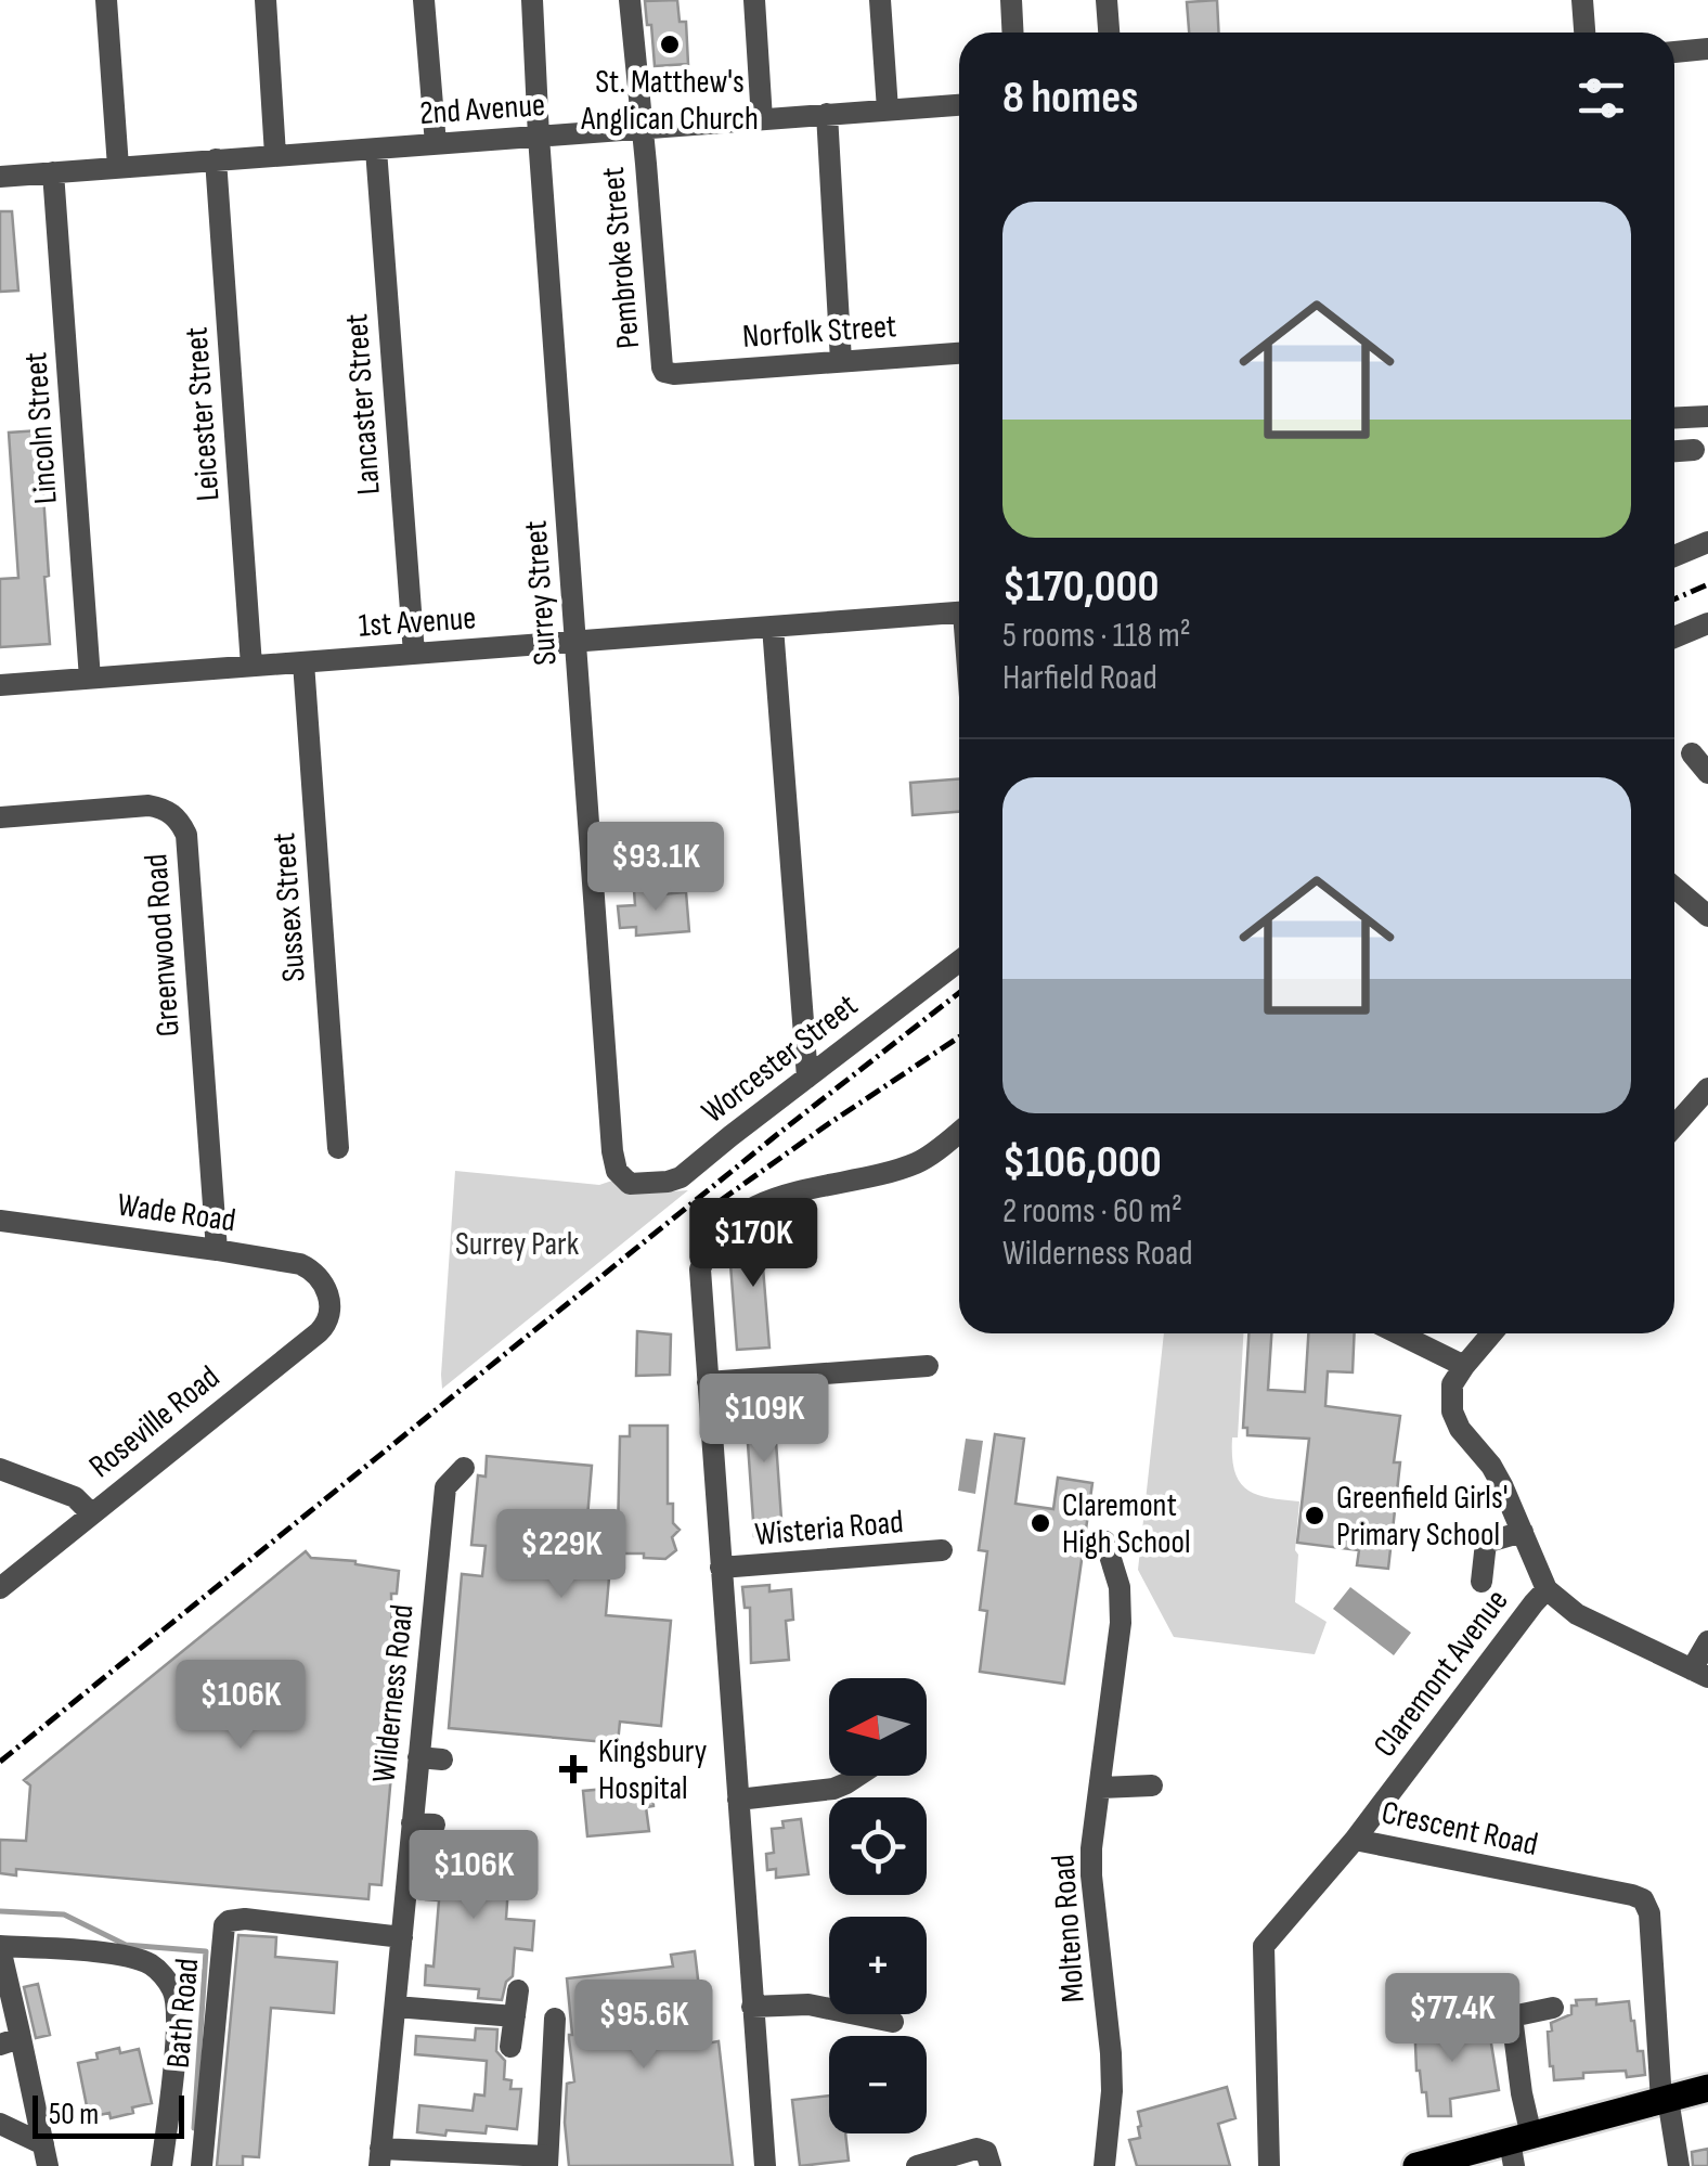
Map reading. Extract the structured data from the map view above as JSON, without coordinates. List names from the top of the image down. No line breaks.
{"streets":{"street":["2nd Avenue","Pembroke Street","Norfolk Street","Lancaster Street","Leicester Street","Lincoln Street","Surrey Street","1st Avenue","Sussex Street","Greenwood Road","Worcester Street","Wade Road","Roseville Road","Wisteria Road","Claremont Avenue","Wilderness Road","Crescent Road","Molteno Road","Bath Road"]},"crossings":[["2nd Avenue","Pembroke Street"],["2nd Avenue","Lancaster Street"],["2nd Avenue","Leicester Street"],["2nd Avenue","Lincoln Street"],["2nd Avenue","Surrey Street"],["Pembroke Street","Norfolk Street"],["Lancaster Street","1st Avenue"],["Leicester Street","1st Avenue"],["Lincoln Street","1st Avenue"],["Surrey Street","1st Avenue"],["Surrey Street","Worcester Street"],["1st Avenue","Sussex Street"],["Greenwood Road","Wade Road"],["Wade Road","Roseville Road"],["Claremont Avenue","Crescent Road"],["Wilderness Road","Bath Road"]],"parks":["Surrey Park"],"places":{"other":["St. Matthew's Anglican Church","Greenfield Girls' Primary School","Claremont High School"],"health":["Kingsbury Hospital"]},"scale_bar":"50 m","north":"left","page":{"heading":"8 homes","list":[{"name":"$170,000","note":"5 rooms · 118 m² · Harfield Road"},{"name":"$106,000","note":"2 rooms · 60 m² · Wilderness Road"}],"price":["$93.1K","$170K","$109K","$229K","$106K","$106K","$77.4K","$95.6K"],"map_buttons":["+","−"],"scale":"50 m"}}
